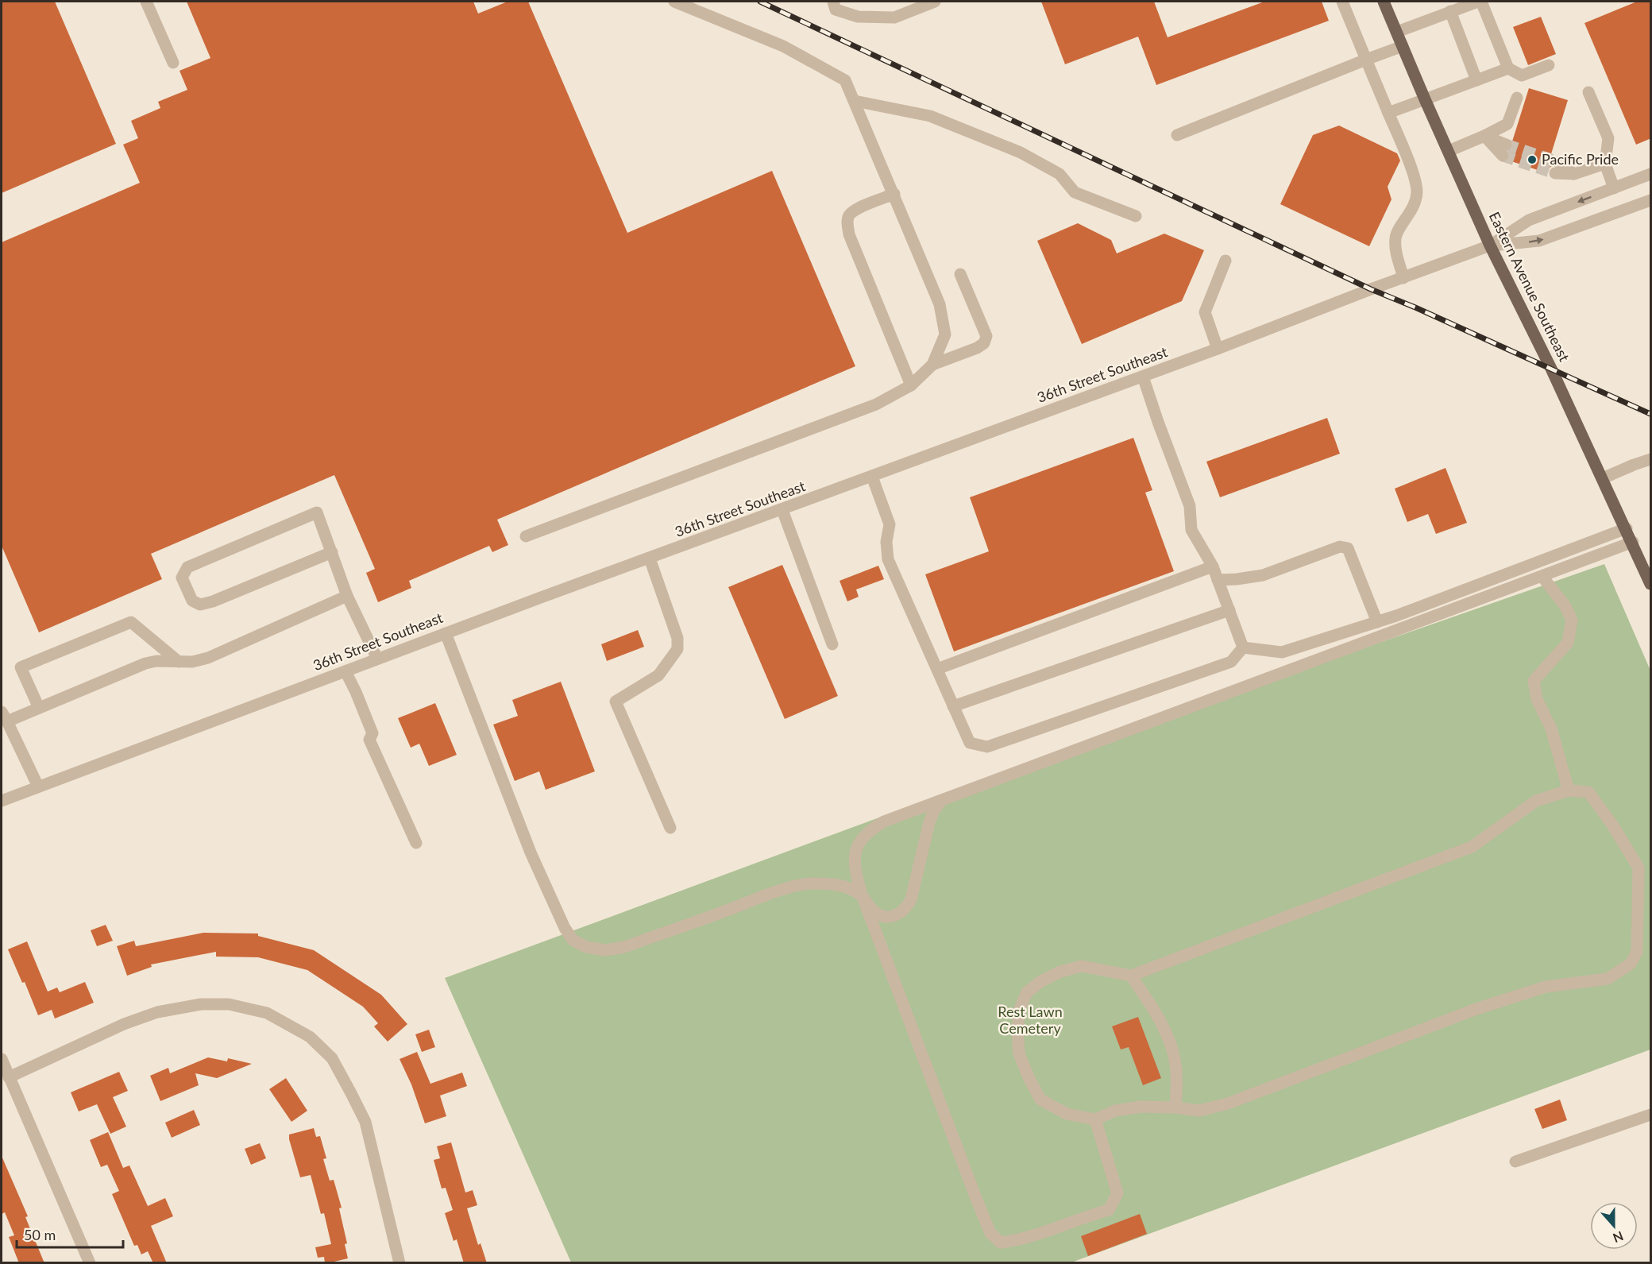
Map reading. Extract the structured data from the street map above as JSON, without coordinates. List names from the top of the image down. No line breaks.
{"streets":{"main road":["Eastern Avenue Southeast"],"street":["36th Street Southeast"]},"crossings":[["Eastern Avenue Southeast","36th Street Southeast"]],"parks":["Rest Lawn Cemetery"],"places":["Pacific Pride"],"scale_bar":"50 m","north":"bottom"}
